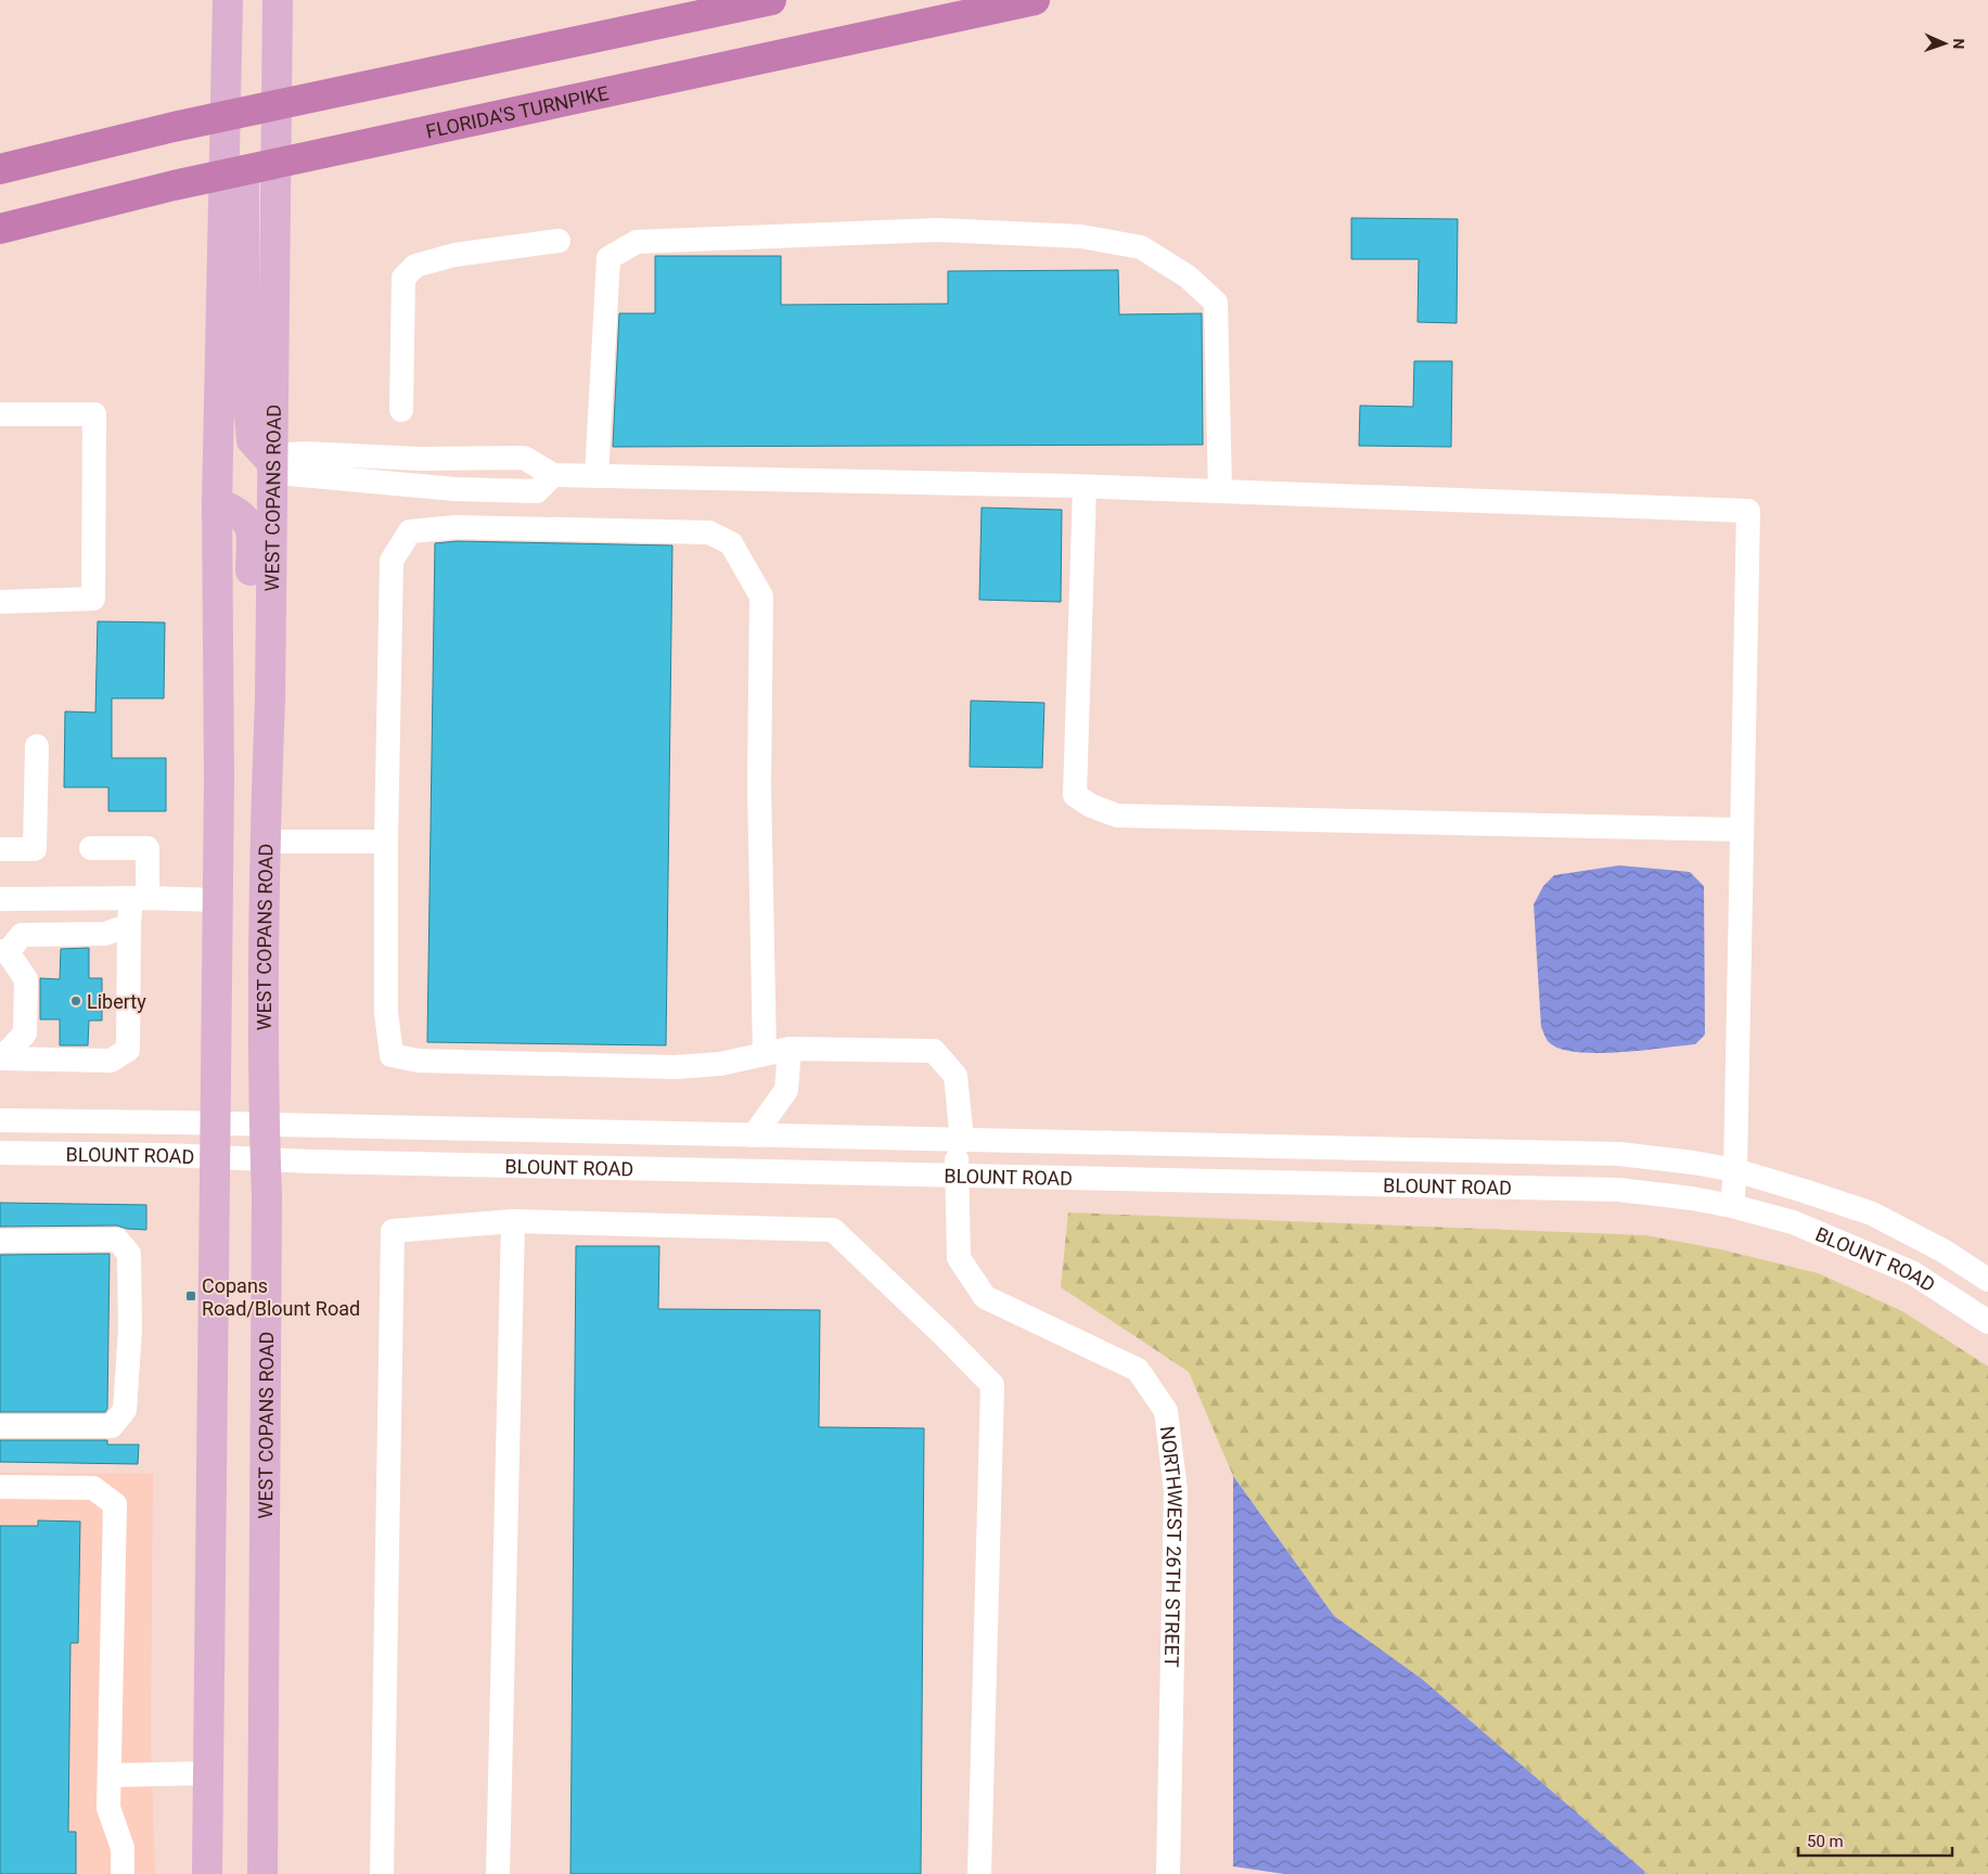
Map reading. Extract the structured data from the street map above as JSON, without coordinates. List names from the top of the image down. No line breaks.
{"streets":{"highway":["FLORIDA'S TURNPIKE"],"main road":["WEST COPANS ROAD"],"street":["BLOUNT ROAD","NORTHWEST 26TH STREET"]},"crossings":[["WEST COPANS ROAD","BLOUNT ROAD"],["BLOUNT ROAD","NORTHWEST 26TH STREET"]],"places":{"other":["Liberty"],"transit":["Copans Road/Blount Road"]},"scale_bar":"50 m","north":"right"}
